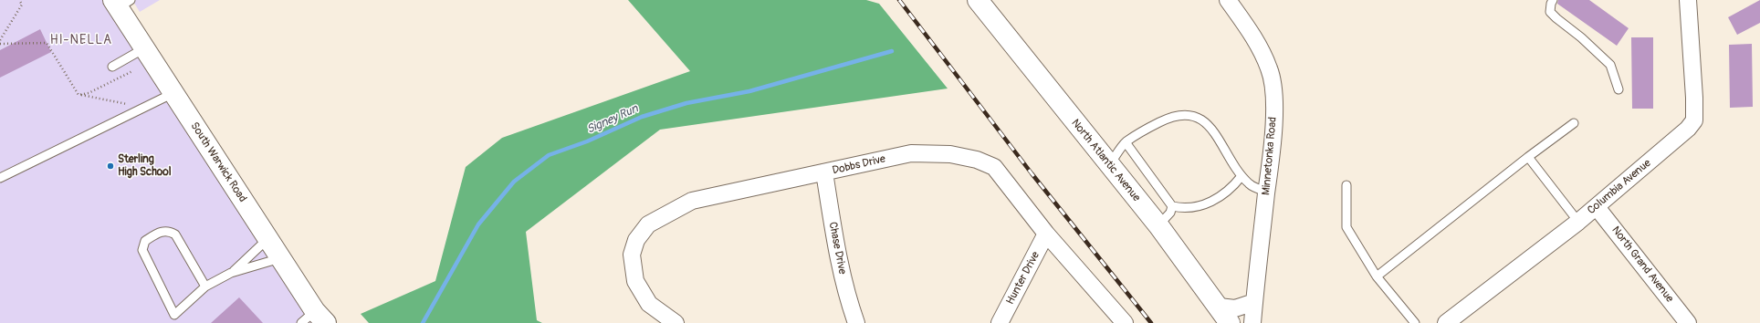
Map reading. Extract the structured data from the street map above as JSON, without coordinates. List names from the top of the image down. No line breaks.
{"streets":{"street":["Minnetonka Road","North Atlantic Avenue","South Warwick Road","Dobbs Drive","Columbia Avenue","Chase Drive","North Grand Avenue","Hunter Drive"]},"crossings":[["Dobbs Drive","Chase Drive"],["Dobbs Drive","Hunter Drive"],["Columbia Avenue","North Grand Avenue"]],"districts":["HI-NELLA"],"water":["Signey Run"],"places":["Sterling High School"]}
